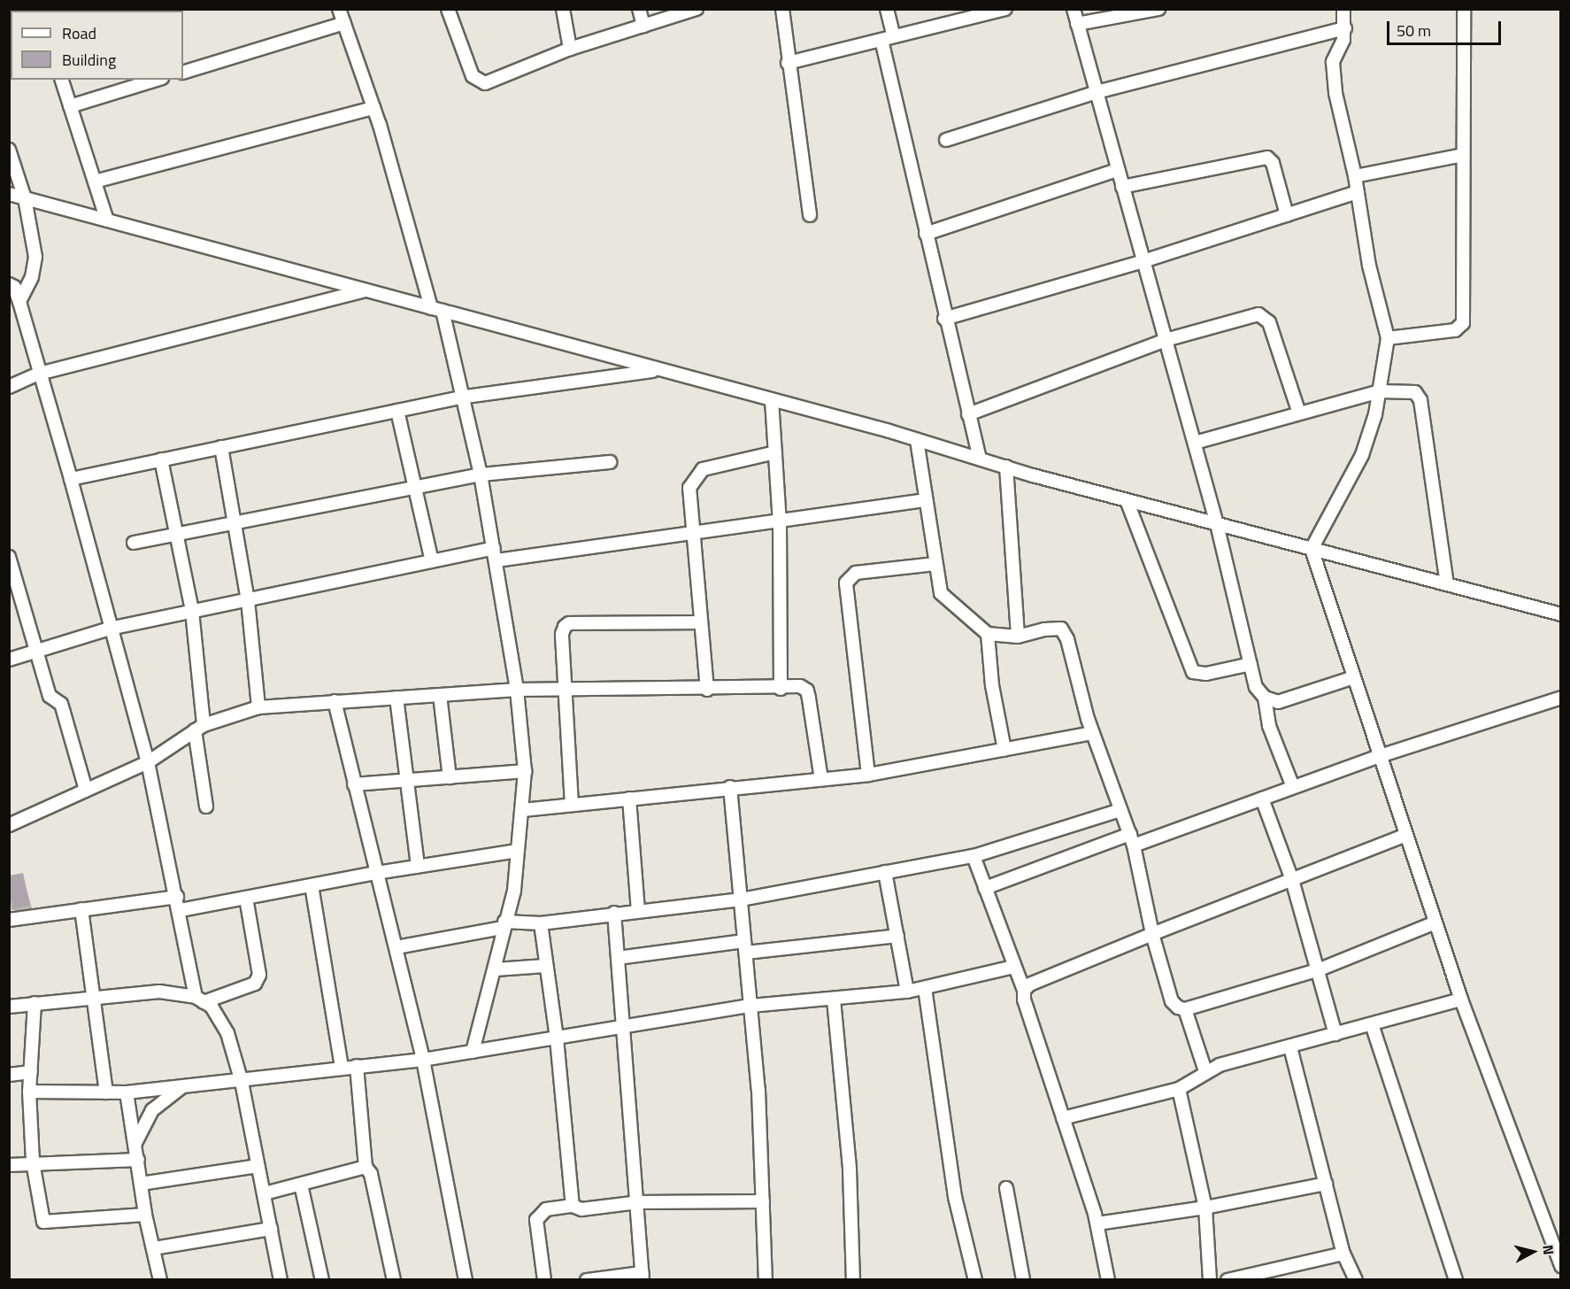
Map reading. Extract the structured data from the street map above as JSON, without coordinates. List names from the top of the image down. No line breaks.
{"legend":["Road","Building"],"scale_bar":"50 m","north":"right"}
